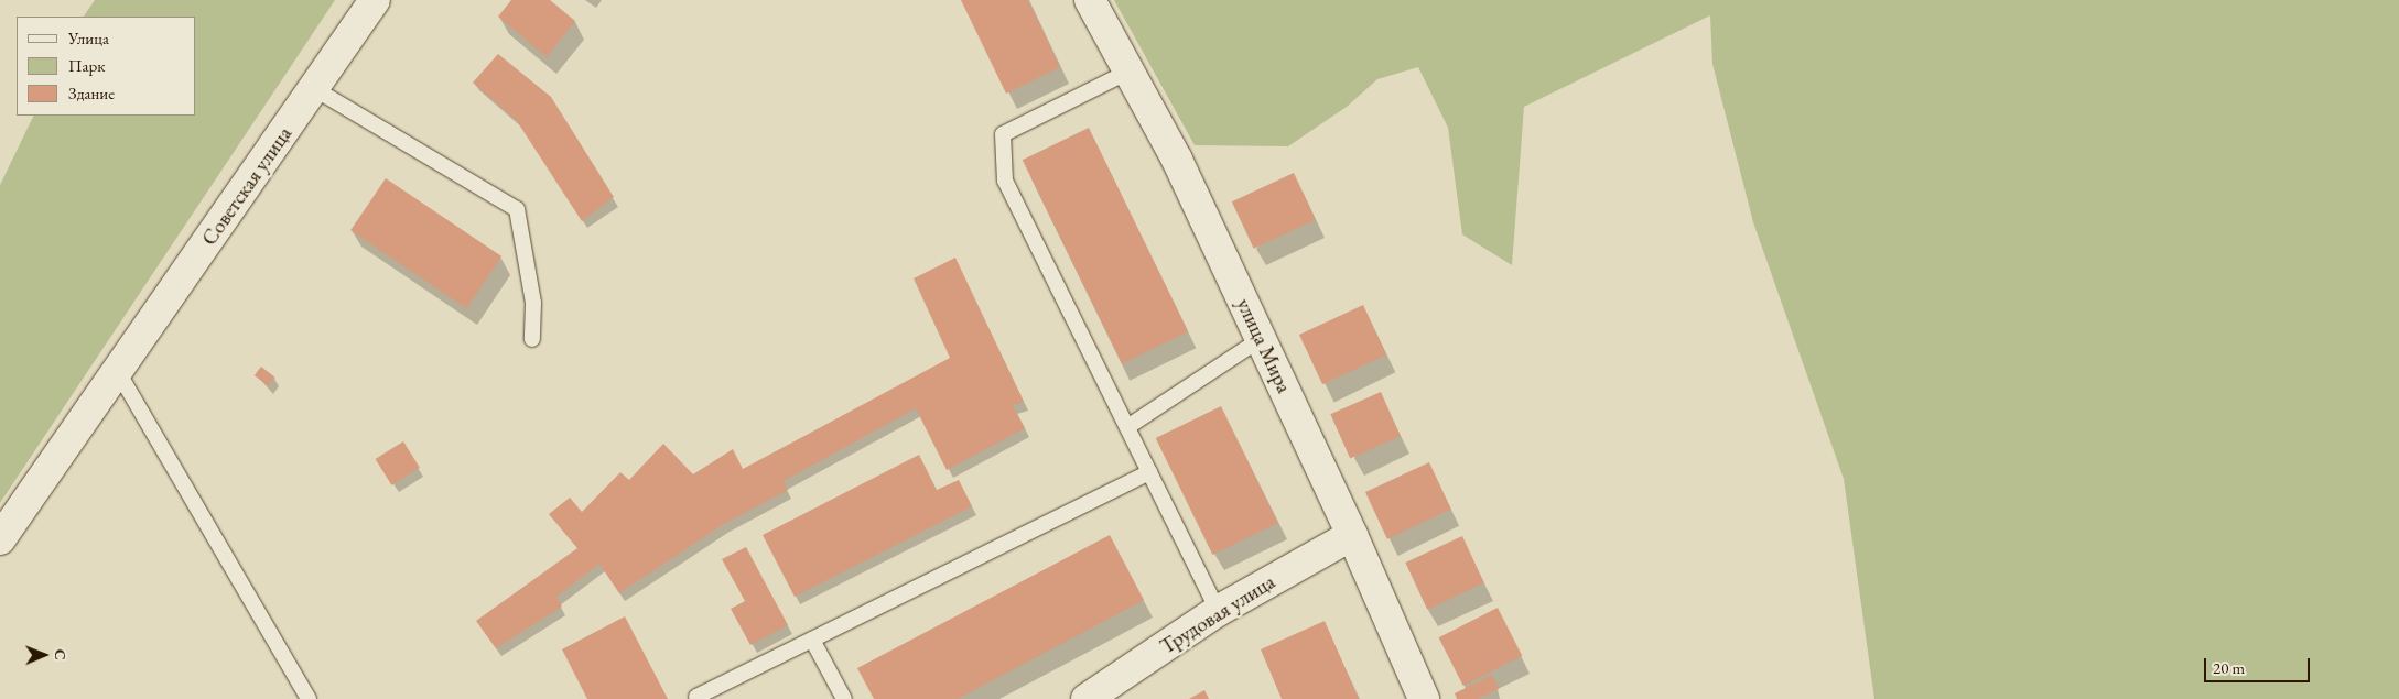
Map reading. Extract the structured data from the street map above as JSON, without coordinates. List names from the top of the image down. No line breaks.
{"streets":{"street":["Советская улица","улица Мира","Трудовая улица"]},"crossings":[["улица Мира","Трудовая улица"]],"legend":["Улица","Парк","Здание"],"scale_bar":"20 m","north":"right"}
